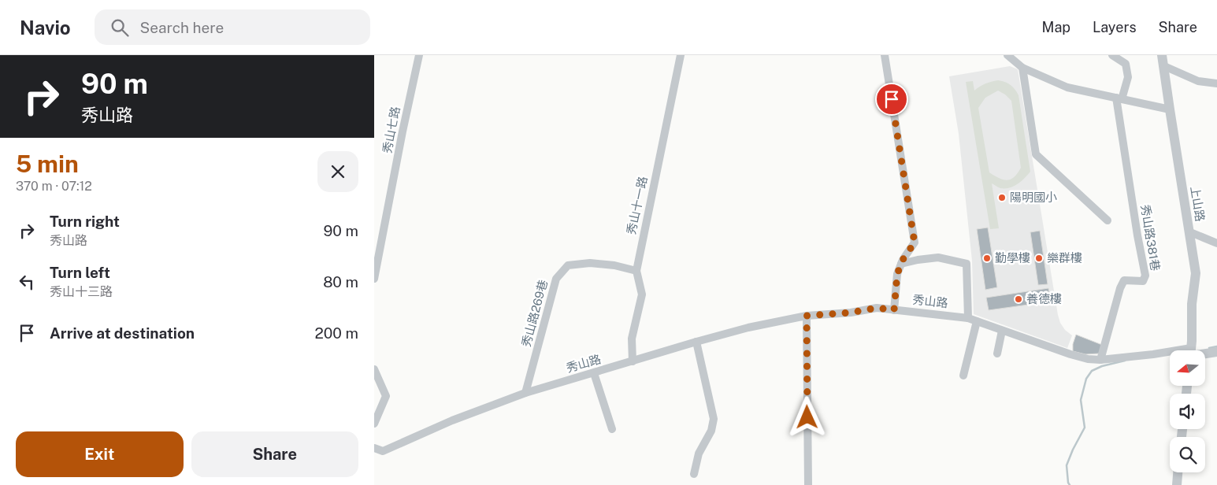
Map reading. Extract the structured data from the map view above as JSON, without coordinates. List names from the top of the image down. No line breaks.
{"streets":{"street":["秀山七路","上山路","秀山十一路","秀山路381巷","秀山路","秀山路269巷"]},"crossings":[["秀山十一路","秀山路"],["秀山十一路","秀山路269巷"],["秀山路381巷","秀山路"],["秀山路","秀山路269巷"]],"places":["陽明國小","勤學樓","樂群樓","養德樓"],"north":"left","page":{"header":"Navio","search":"Search here","nav":["Map","Layers","Share"],"turn":["90 m","秀山路"],"heading":["5 min","370 m · 07:12"],"list":[{"name":"Turn right","note":"秀山路","value":"90 m"},{"name":"Turn left","note":"秀山十三路","value":"80 m"},{"name":"Arrive at destination","value":"200 m"}],"buttons":["Exit","Share"]}}
